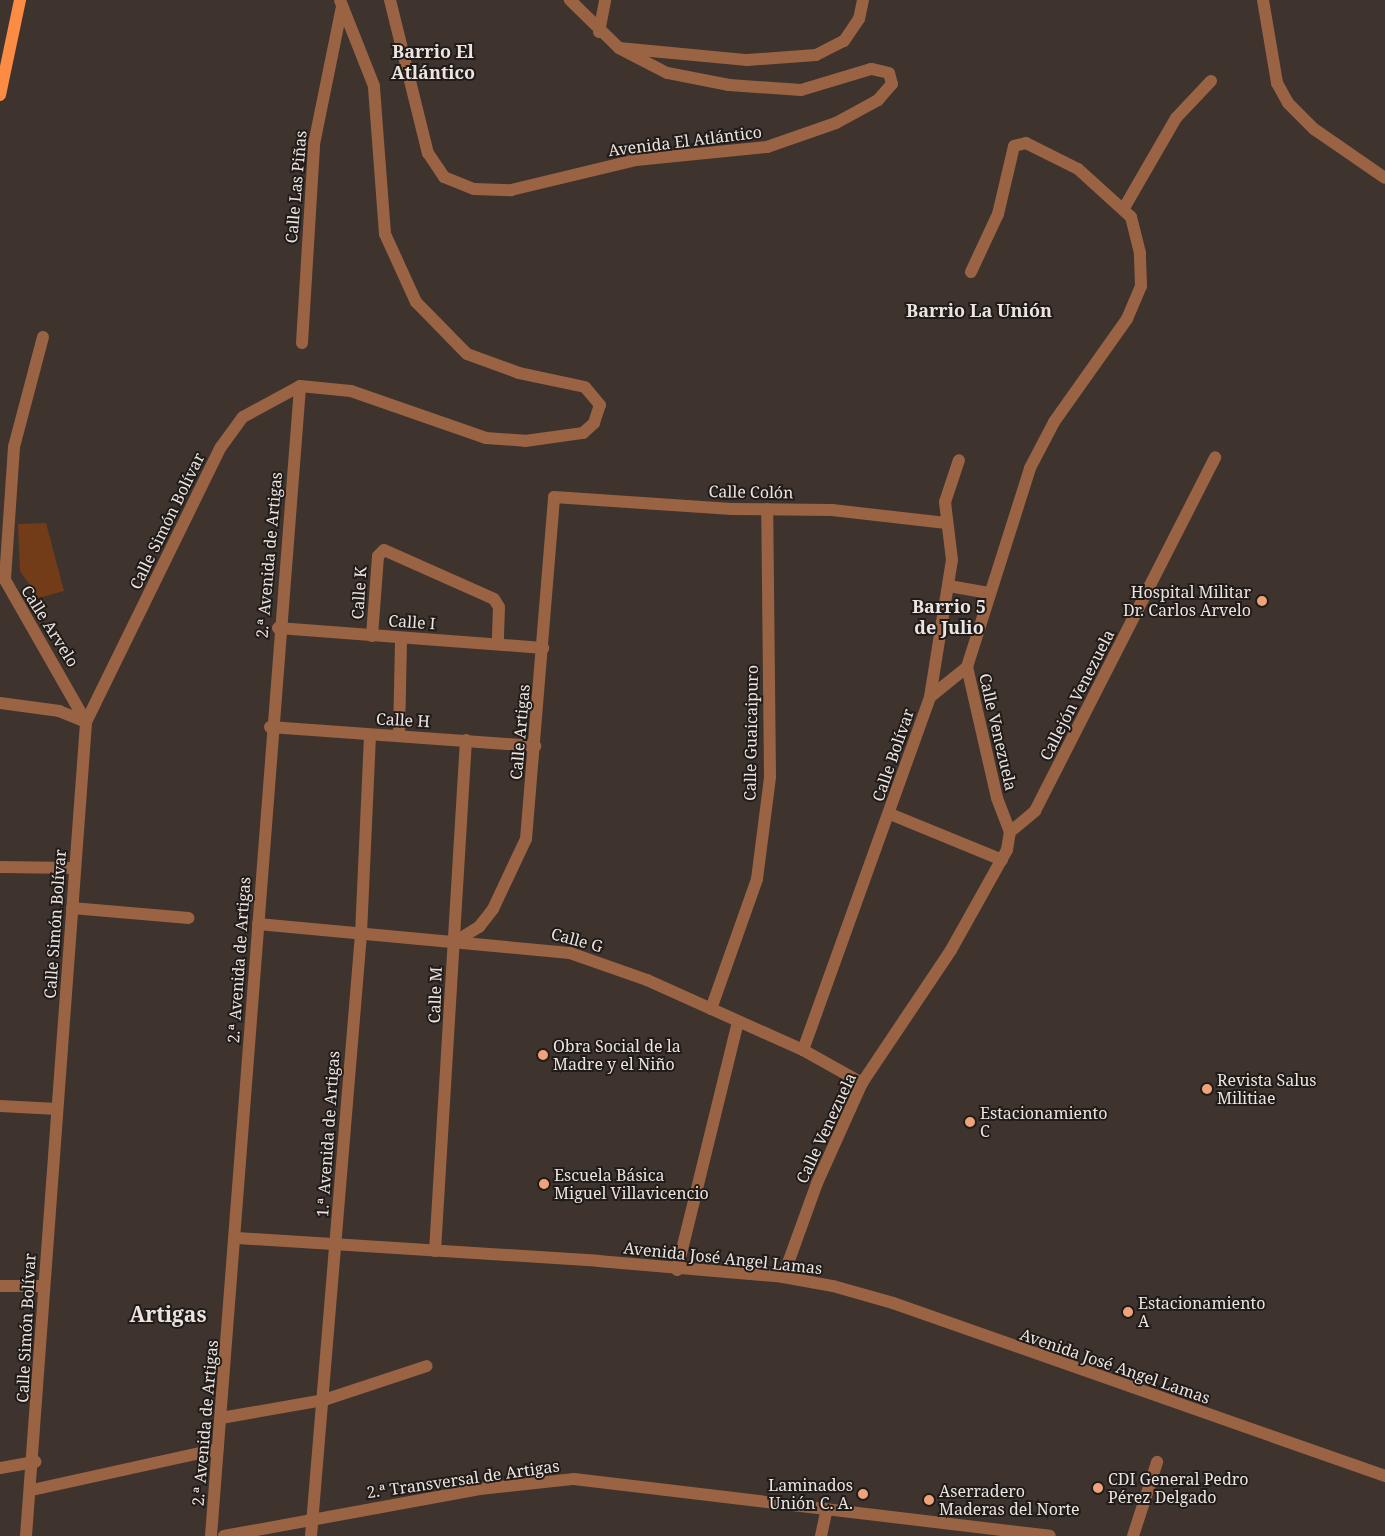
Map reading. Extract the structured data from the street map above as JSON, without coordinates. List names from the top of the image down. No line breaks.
{"streets":{"street":["Avenida El Atlántico","Calle Las Piñas","Calle Colón","Calle Simón Bolívar","2.ª Avenida de Artigas","Calle K","Calle I","Calle Arvelo","Callejón Venezuela","Calle H","Calle Artigas","Calle Venezuela","Calle Guaicaipuro","Calle Bolívar","Calle G","Calle M","1.ª Avenida de Artigas","Avenida José Angel Lamas","2.ª Transversal de Artigas"]},"crossings":[["Calle Colón","Calle Artigas"],["Calle Colón","Calle Guaicaipuro"],["Calle Colón","Calle Bolívar"],["Calle Simón Bolívar","2.ª Avenida de Artigas"],["Calle Simón Bolívar","Calle Arvelo"],["2.ª Avenida de Artigas","Calle I"],["2.ª Avenida de Artigas","Calle H"],["2.ª Avenida de Artigas","Calle G"],["2.ª Avenida de Artigas","Avenida José Angel Lamas"],["Calle K","Calle I"],["Calle I","Calle Artigas"],["Callejón Venezuela","Calle Venezuela"],["Calle H","Calle Artigas"],["Calle H","Calle M"],["Calle H","1.ª Avenida de Artigas"],["Calle Artigas","Calle G"],["Calle Artigas","Calle M"],["Calle Venezuela","Calle G"],["Calle Venezuela","Avenida José Angel Lamas"],["Calle Guaicaipuro","Calle G"],["Calle Bolívar","Calle G"],["Calle G","Calle M"],["Calle G","1.ª Avenida de Artigas"],["Calle M","Avenida José Angel Lamas"],["1.ª Avenida de Artigas","Avenida José Angel Lamas"],["1.ª Avenida de Artigas","2.ª Transversal de Artigas"]],"districts":["Barrio El Atlántico","Barrio La Unión","Barrio 5 de Julio","Artigas"],"places":["Hospital Militar Dr. Carlos Arvelo","Obra Social de la Madre y el Niño","Revista Salus Militiae","Estacionamiento C","Escuela Básica Miguel Villavicencio","Estacionamiento A","CDI General Pedro Pérez Delgado","Laminados Unión C. A.","Aserradero Maderas del Norte"]}
